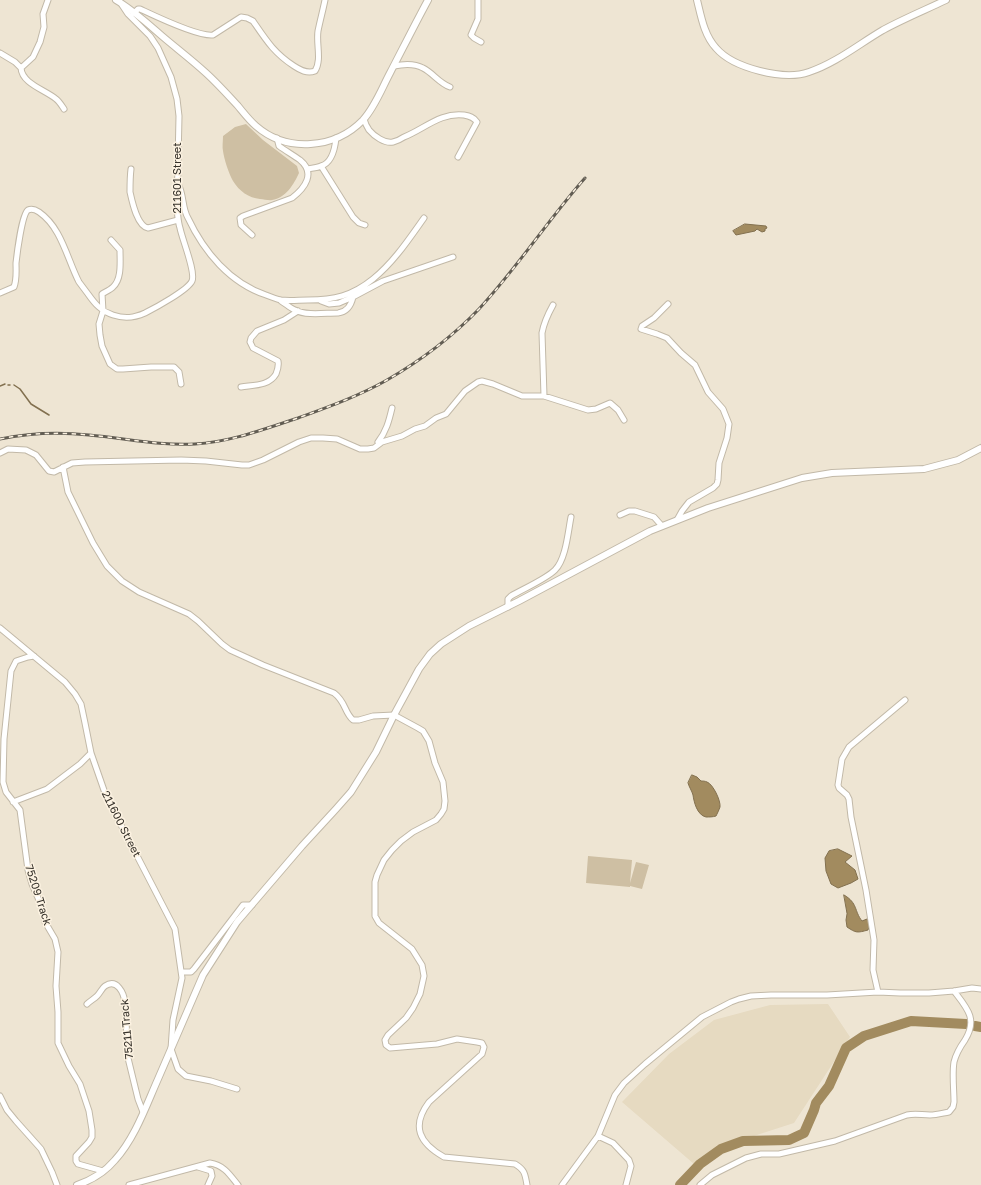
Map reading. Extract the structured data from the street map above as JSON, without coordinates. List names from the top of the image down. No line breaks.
{"streets":{"street":["211601 Street","211600 Street","75209 Track","75211 Track"]},"crossings":[["211600 Street","75209 Track"]]}
